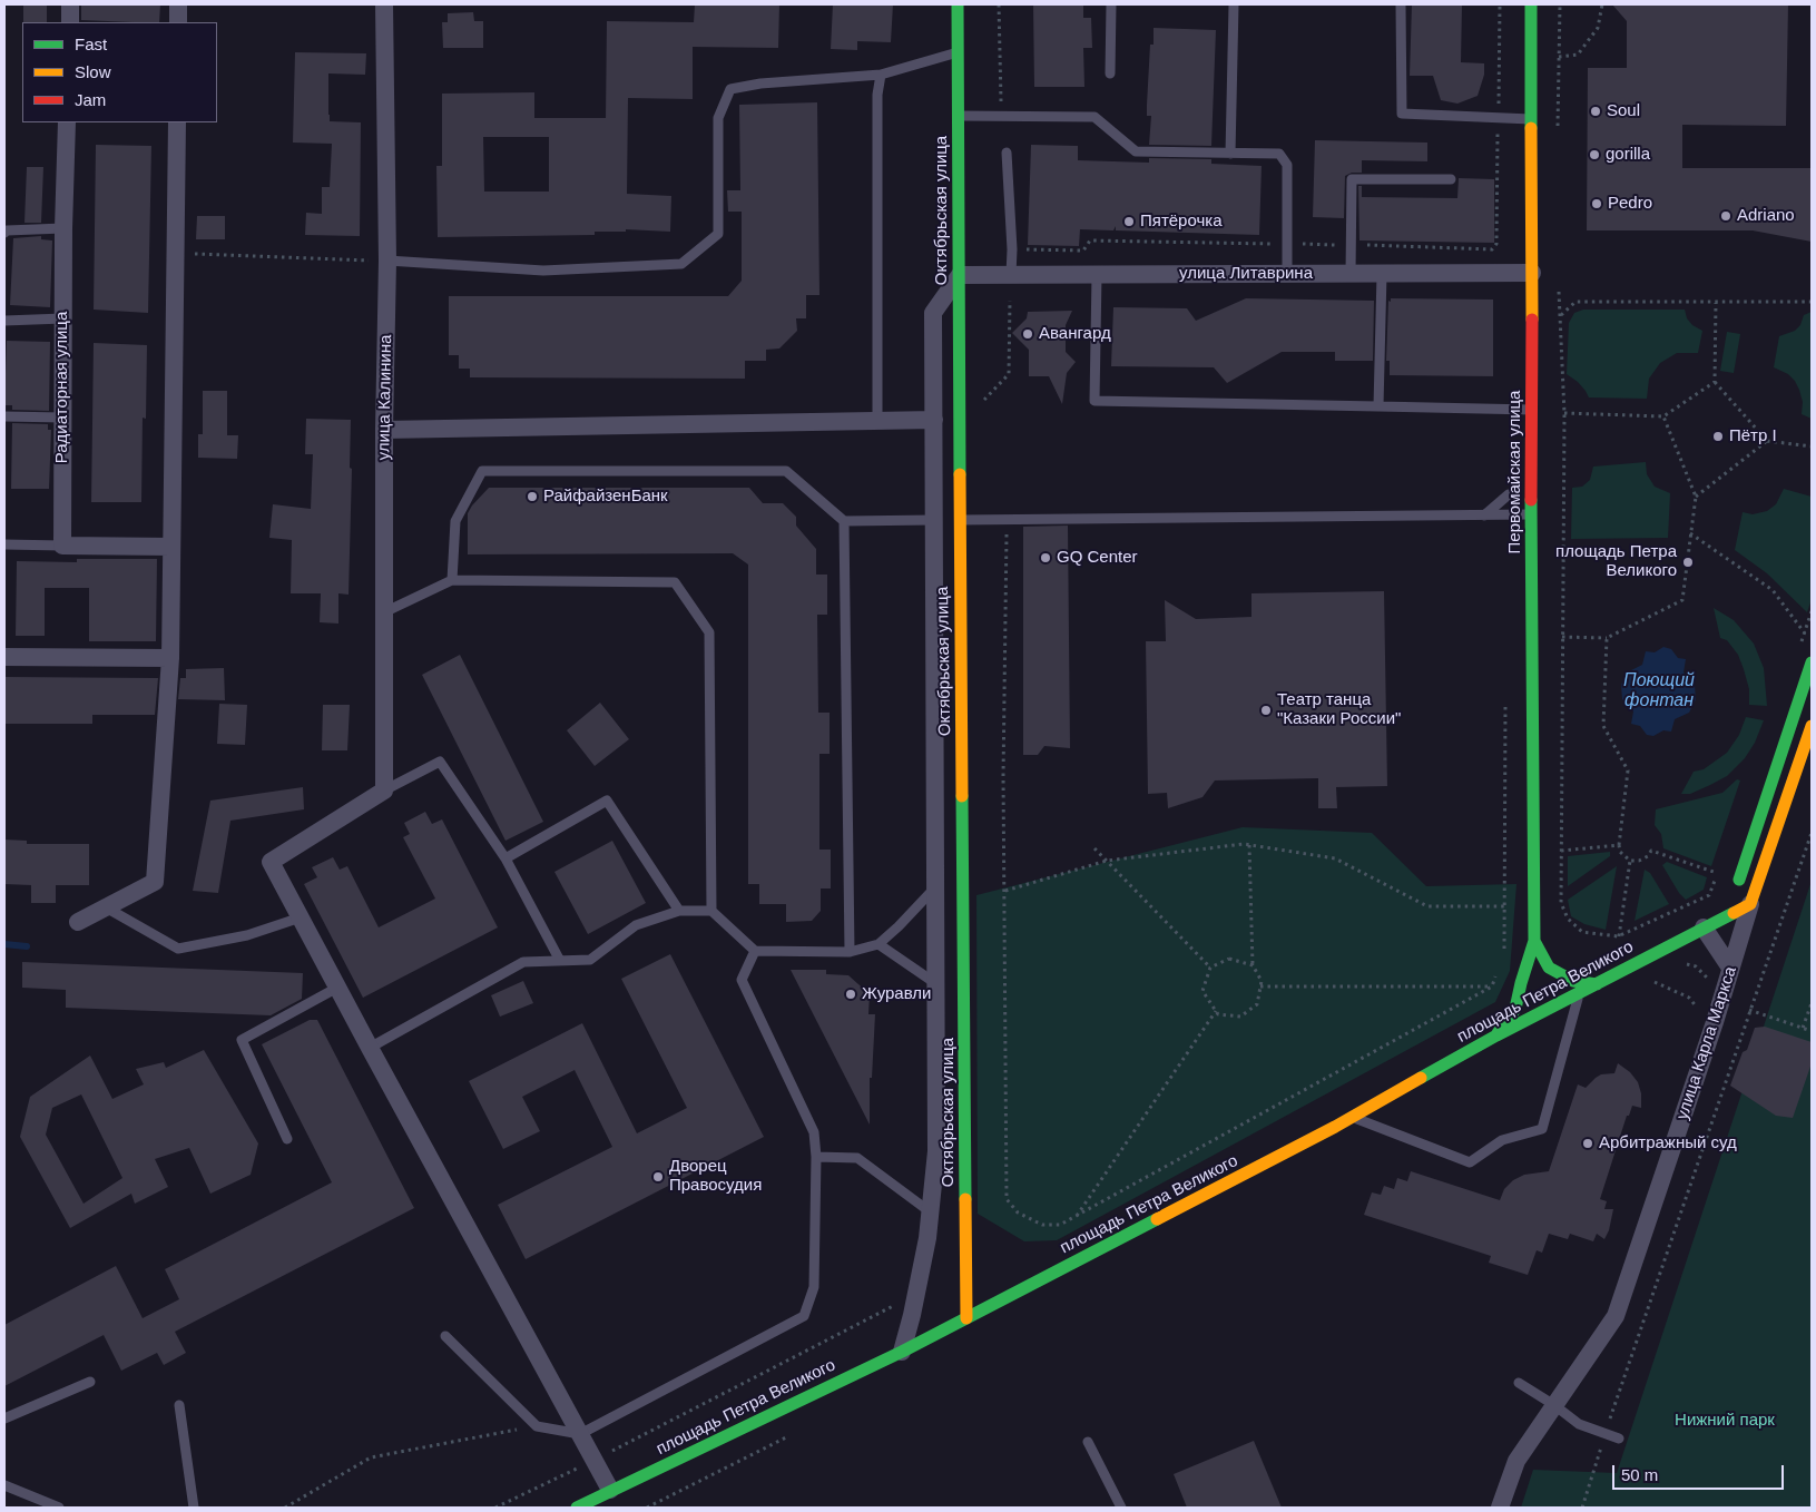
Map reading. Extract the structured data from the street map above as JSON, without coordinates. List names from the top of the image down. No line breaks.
{"streets":{"main road":["Октябрьская улица","Первомайская улица","площадь Петра Великого"],"street":["улица Литаврина","Радиаторная улица","улица Калинина","улица Карла Маркса"]},"crossings":[["Октябрьская улица","улица Литаврина"],["Октябрьская улица","площадь Петра Великого"],["улица Литаврина","Первомайская улица"],["площадь Петра Великого","улица Карла Маркса"]],"water":["Поющий фонтан"],"parks":["Нижний парк"],"places":["Soul","gorilla","Pedro","Adriano","Пятёрочка","Авангард","Пётр I","РайфайзенБанк","GQ Center","площадь Петра Великого","Театр танца \"Казаки России\"","Журавли","Арбитражный суд","Дворец Правосудия"],"legend":["Fast","Slow","Jam"],"scale_bar":"50 m"}
